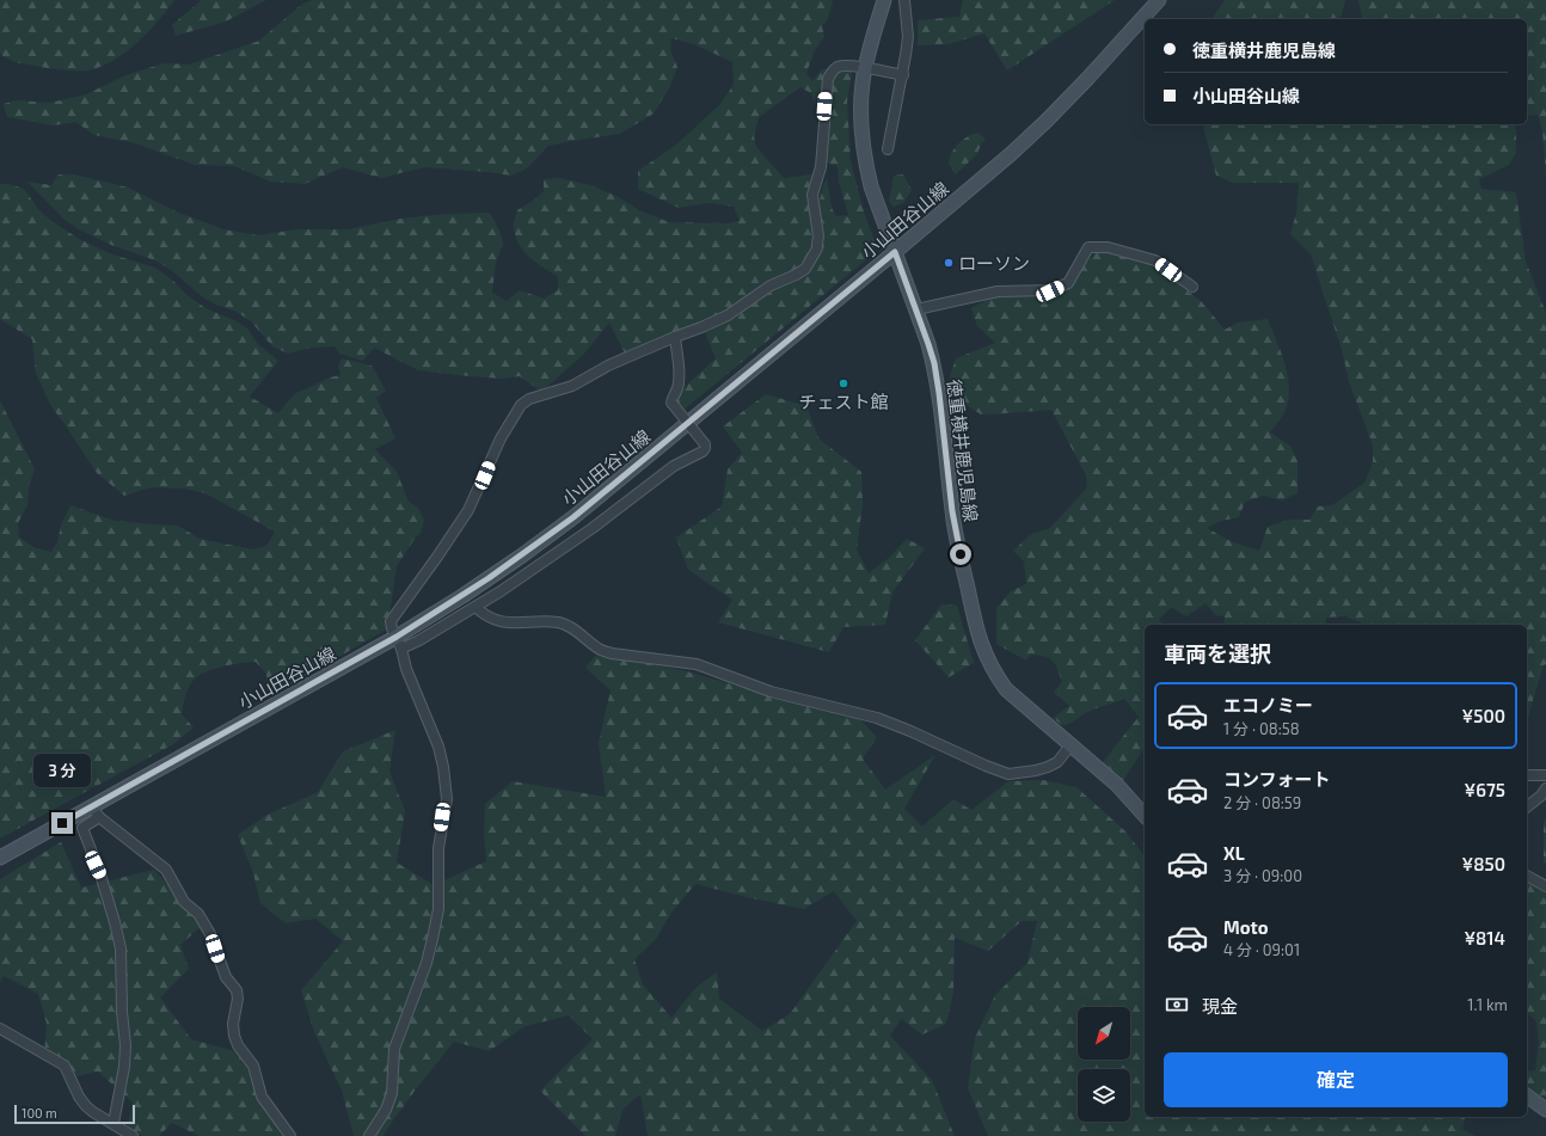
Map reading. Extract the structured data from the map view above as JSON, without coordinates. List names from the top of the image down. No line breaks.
{"streets":{"main road":["小山田谷山線","徳重横井鹿児島線"]},"crossings":[["小山田谷山線","徳重横井鹿児島線"]],"places":["ローソン","チェスト館"],"scale_bar":"100 m","north":"bottom left","page":{"banner":["徳重横井鹿児島線","小山田谷山線"],"heading":"車両を選択","list":[{"name":"エコノミー","note":"1 分 · 08:58","value":"¥500"},{"name":"コンフォート","note":"2 分 · 08:59","value":"¥675"},{"name":"XL","note":"3 分 · 09:00","value":"¥850"},{"name":"Moto","note":"4 分 · 09:01","value":"¥814"}],"bubble":"3 分","pay":["現金","1.1 km"],"buttons":"確定","scale":"100 m"}}
